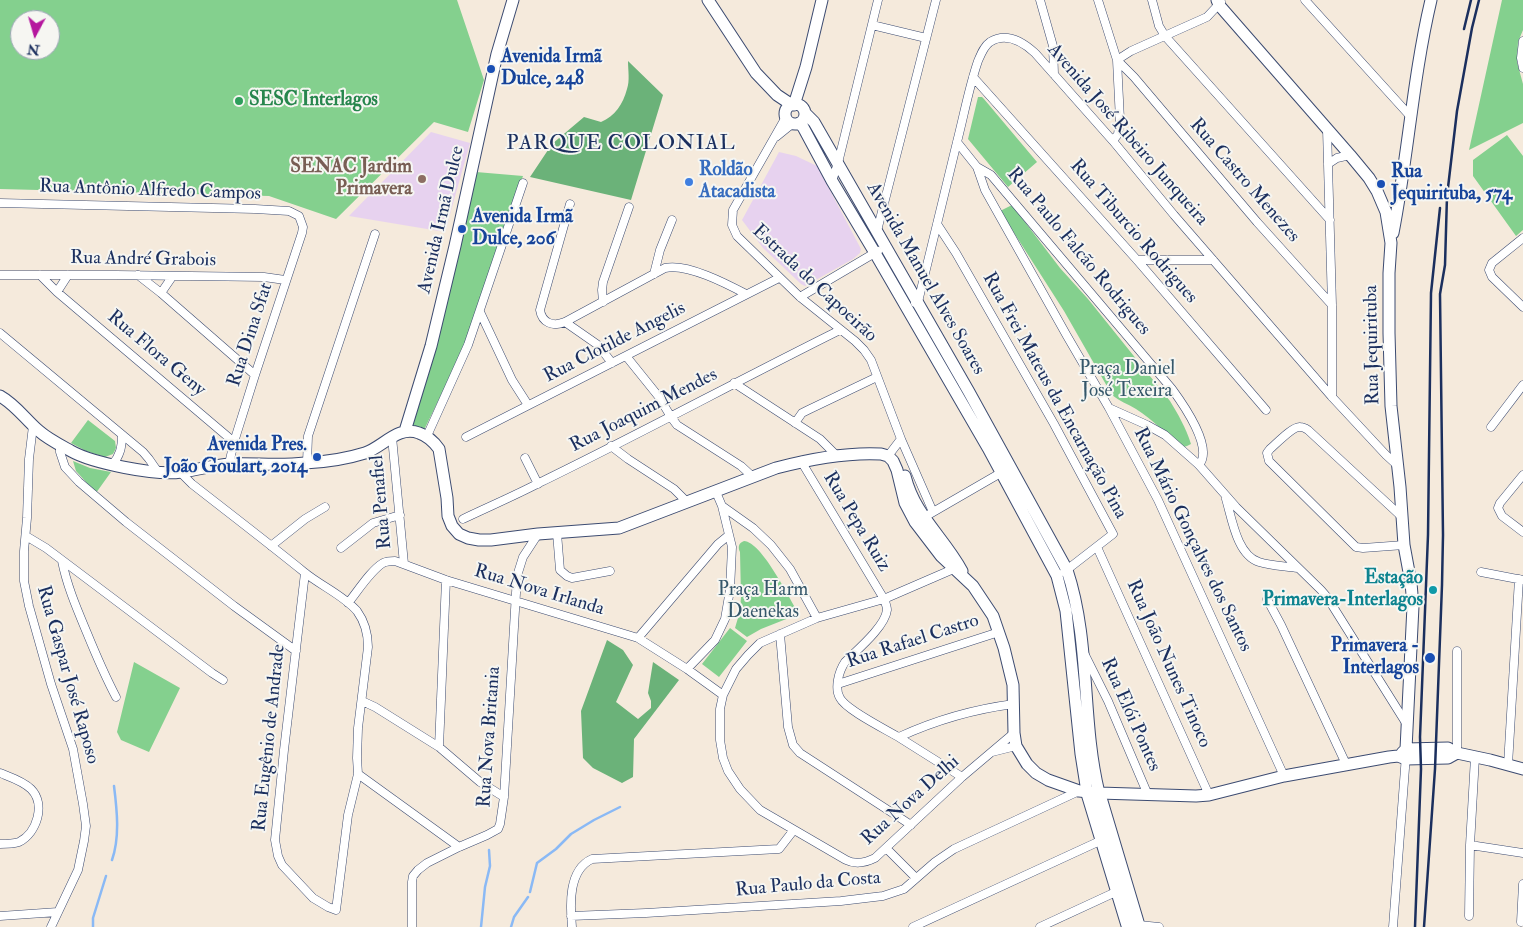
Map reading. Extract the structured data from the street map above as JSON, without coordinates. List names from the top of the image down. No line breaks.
{"streets":{"street":["Avenida José Ribeiro Junqueira","Rua Castro Menezes","Rua Antônio Alfredo Campos","Avenida Irmã Dulce","Rua Tiburcio Rodrigues","Rua Paulo Falcão Rodrigues","Rua André Grabois","Avenida Manuel Alves Soares","Estrada do Capoeirão","Rua Dina Sfat","Rua Clotilde Angelis","Rua Jequirituba","Rua Flora Geny","Rua Frei Mateus da Encarnação Pina","Rua Joaquim Mendes","Rua Penafiel","Rua Pepa Ruiz","Rua Mário Gonçalves dos Santos","Rua Nova Irlanda","Rua Rafael Castro","Rua João Nunes Tinoco","Rua Gaspar José Raposo","Rua Elói Pontes","Rua Nova Britania","Rua Eugênio de Andrade","Rua Nova Delhi","Rua Paulo da Costa"]},"crossings":[["Avenida José Ribeiro Junqueira","Rua Tiburcio Rodrigues"],["Avenida José Ribeiro Junqueira","Avenida Manuel Alves Soares"],["Avenida José Ribeiro Junqueira","Rua Jequirituba"],["Avenida José Ribeiro Junqueira","Rua Frei Mateus da Encarnação Pina"],["Avenida José Ribeiro Junqueira","Rua Mário Gonçalves dos Santos"],["Rua Antônio Alfredo Campos","Rua Dina Sfat"],["Rua Paulo Falcão Rodrigues","Rua Mário Gonçalves dos Santos"],["Rua André Grabois","Rua Dina Sfat"],["Rua André Grabois","Rua Flora Geny"],["Avenida Manuel Alves Soares","Estrada do Capoeirão"],["Avenida Manuel Alves Soares","Rua Frei Mateus da Encarnação Pina"],["Avenida Manuel Alves Soares","Rua Elói Pontes"],["Avenida Manuel Alves Soares","Rua Paulo da Costa"],["Estrada do Capoeirão","Rua Clotilde Angelis"],["Estrada do Capoeirão","Rua Joaquim Mendes"],["Rua Dina Sfat","Rua Flora Geny"],["Rua Frei Mateus da Encarnação Pina","Rua João Nunes Tinoco"],["Rua Penafiel","Rua Nova Irlanda"],["Rua Pepa Ruiz","Rua Nova Delhi"],["Rua Nova Irlanda","Rua Nova Britania"],["Rua Nova Irlanda","Rua Nova Delhi"]],"districts":["PARQUE COLONIAL"],"parks":["Praça Daniel José Texeira","Praça Harm Daenekas"],"places":["Avenida Irmã Dulce, 248","SESC Interlagos","SENAC Jardim Primavera","Roldão Atacadista","Rua Jequirituba, 574","Avenida Irmã Dulce, 206","Avenida Pres. João Goulart, 2014","Estação Primavera-Interlagos","Primavera - Interlagos"],"north":"bottom"}
